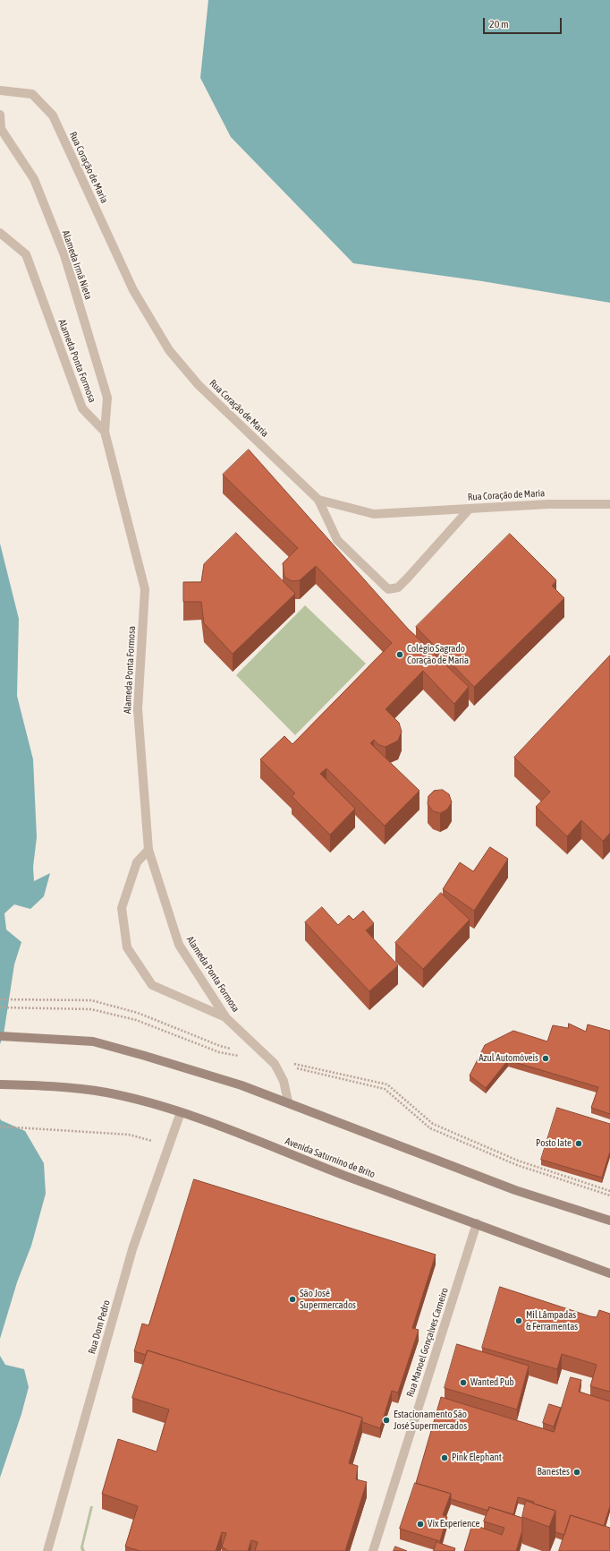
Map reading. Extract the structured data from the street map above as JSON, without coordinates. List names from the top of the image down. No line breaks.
{"streets":{"main road":["Avenida Saturnino de Brito"],"street":["Rua Coração de Maria","Alameda Irmã Nieta","Alameda Ponta Formosa","Rua Dom Pedro","Rua Manoel Gonçalves Carneiro"]},"crossings":[["Alameda Irmã Nieta","Alameda Ponta Formosa"],["Avenida Saturnino de Brito","Rua Dom Pedro"],["Avenida Saturnino de Brito","Rua Manoel Gonçalves Carneiro"]],"places":["Colégio Sagrado Coração de Maria","Azul Automóveis","Posto Iate","São José Supermercados","Mil Lâmpadas & Ferramentas","Wanted Pub","Estacionamento São José Supermercados","Pink Elephant","Banestes","Vix Experience"],"scale_bar":"20 m"}
